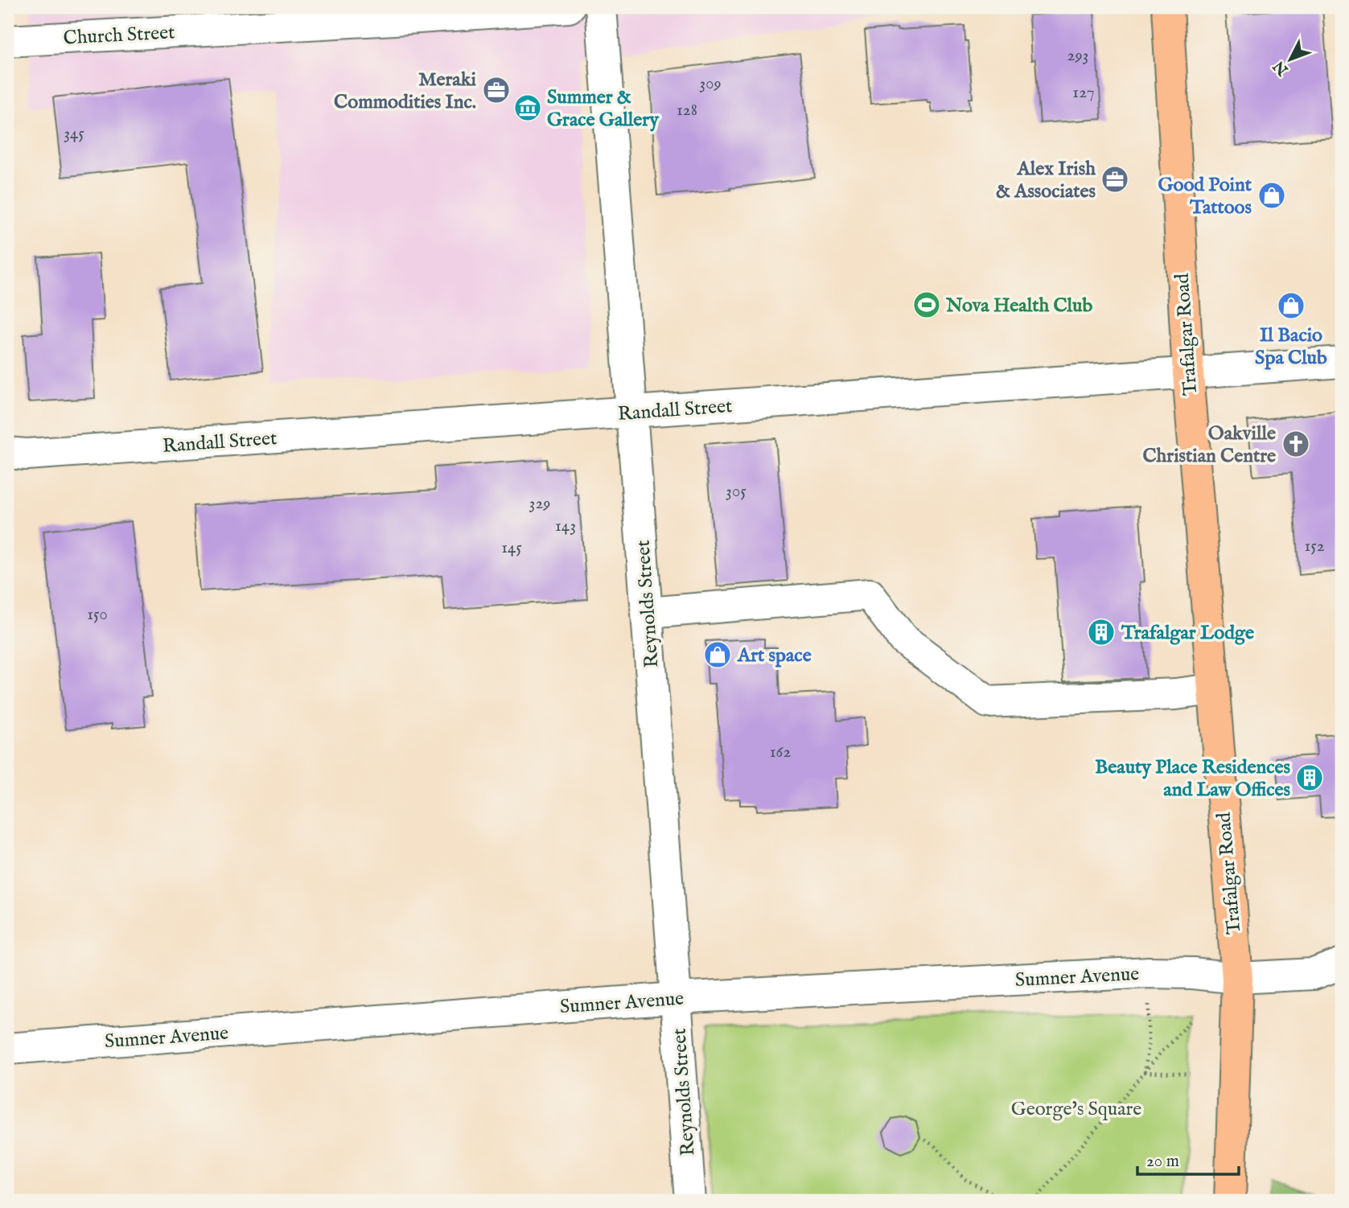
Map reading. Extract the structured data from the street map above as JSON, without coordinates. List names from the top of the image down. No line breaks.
{"streets":{"main road":["Trafalgar Road"],"street":["Church Street","Randall Street","Reynolds Street","Sumner Avenue"]},"crossings":[["Trafalgar Road","Randall Street"],["Trafalgar Road","Sumner Avenue"],["Randall Street","Reynolds Street"],["Reynolds Street","Sumner Avenue"]],"parks":["George's Square"],"places":{"office":["Meraki Commodities Inc.","Alex Irish & Associates"],"museum":["Summer & Grace Gallery"],"shop":["Good Point Tattoos","Il Bacio Spa Club","Art space"],"sports":["Nova Health Club"],"church":["Oakville Christian Centre"],"building":["Trafalgar Lodge","Beauty Place Residences and Law Offices"]},"house_numbers":["293","309","127","128","345","305","329","143","152","145","150","162"],"scale_bar":"20 m","north":"bottom left"}
